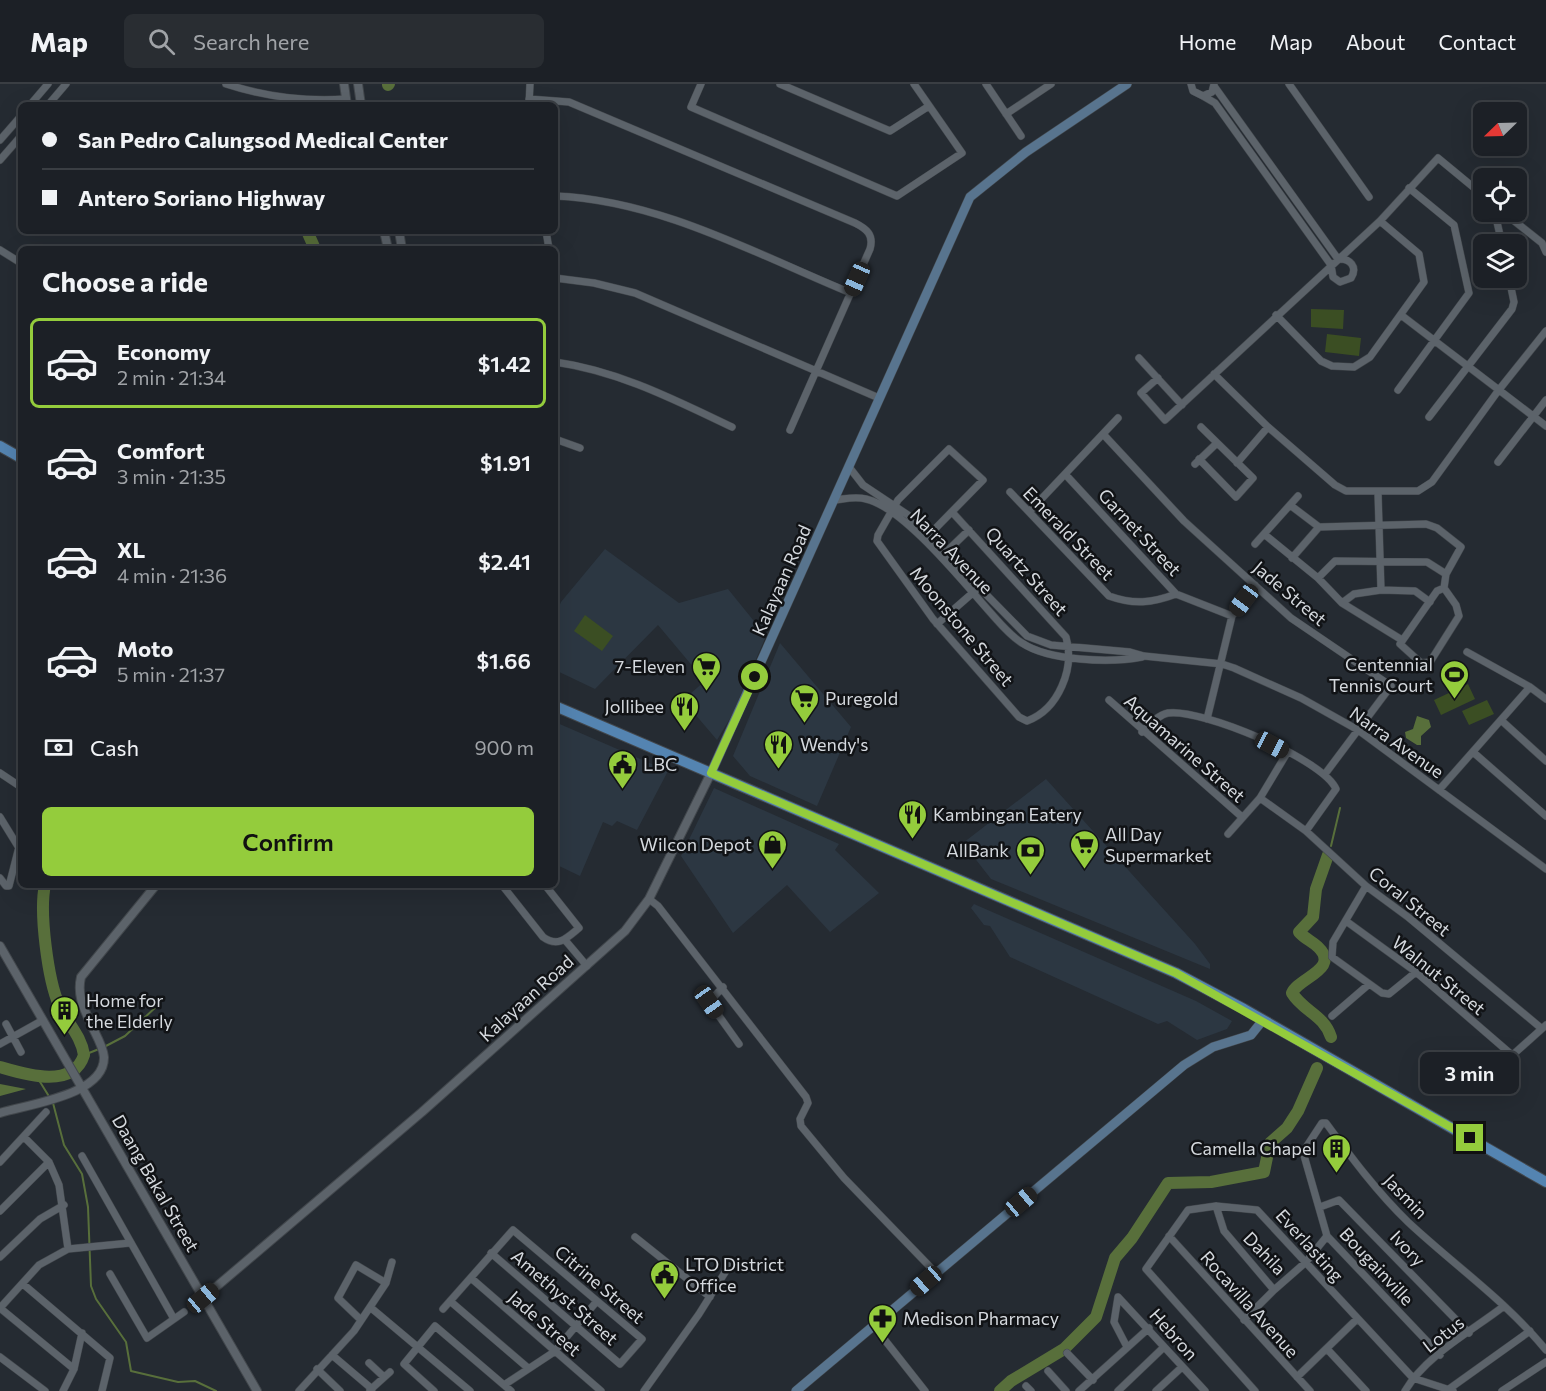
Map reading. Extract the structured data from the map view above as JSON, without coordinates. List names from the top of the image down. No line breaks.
{"streets":{"main road":["Kalayaan Road"],"street":["Garnet Street","Emerald Street","Narra Avenue","Quartz Street","Jade Street","Moonstone Street","Aquamarine Street","Coral Street","Walnut Street","Daang Bakal Street","Jasmin","Everlasting","Ivory","Dahila","Bougainville","Citrine Street","Amethyst Street","Rocavilla Avenue","Hebron","Lotus"]},"crossings":[["Garnet Street","Emerald Street"],["Narra Avenue","Quartz Street"],["Narra Avenue","Kalayaan Road"],["Narra Avenue","Jade Street"],["Narra Avenue","Moonstone Street"],["Quartz Street","Moonstone Street"],["Kalayaan Road","Daang Bakal Street"],["Jasmin","Bougainville"],["Jasmin","Lotus"],["Everlasting","Dahila"],["Everlasting","Rocavilla Avenue"],["Everlasting","Lotus"],["Ivory","Bougainville"],["Ivory","Lotus"],["Dahila","Bougainville"],["Bougainville","Lotus"],["Citrine Street","Amethyst Street"]],"places":{"supermarket":["7-Eleven","Puregold","All Day Supermarket"],"sports":["Centennial Tennis Court"],"restaurant":["Jollibee","Wendy's","Kambingan Eatery"],"public building":["LBC","LTO District Office"],"shop":["Wilcon Depot"],"bank":["AllBank"],"building":["Home for the Elderly","Camella Chapel"],"pharmacy":["Medison Pharmacy"]},"north":"bottom left","page":{"header":"Map","search":"Search here","nav":["Home","Map","About","Contact"],"banner":["San Pedro Calungsod Medical Center","Antero Soriano Highway"],"heading":"Choose a ride","list":[{"name":"Economy","note":"2 min · 21:34","value":"$1.42"},{"name":"Comfort","note":"3 min · 21:35","value":"$1.91"},{"name":"XL","note":"4 min · 21:36","value":"$2.41"},{"name":"Moto","note":"5 min · 21:37","value":"$1.66"}],"pay":["Cash","900 m"],"buttons":"Confirm","bubble":"3 min"}}
